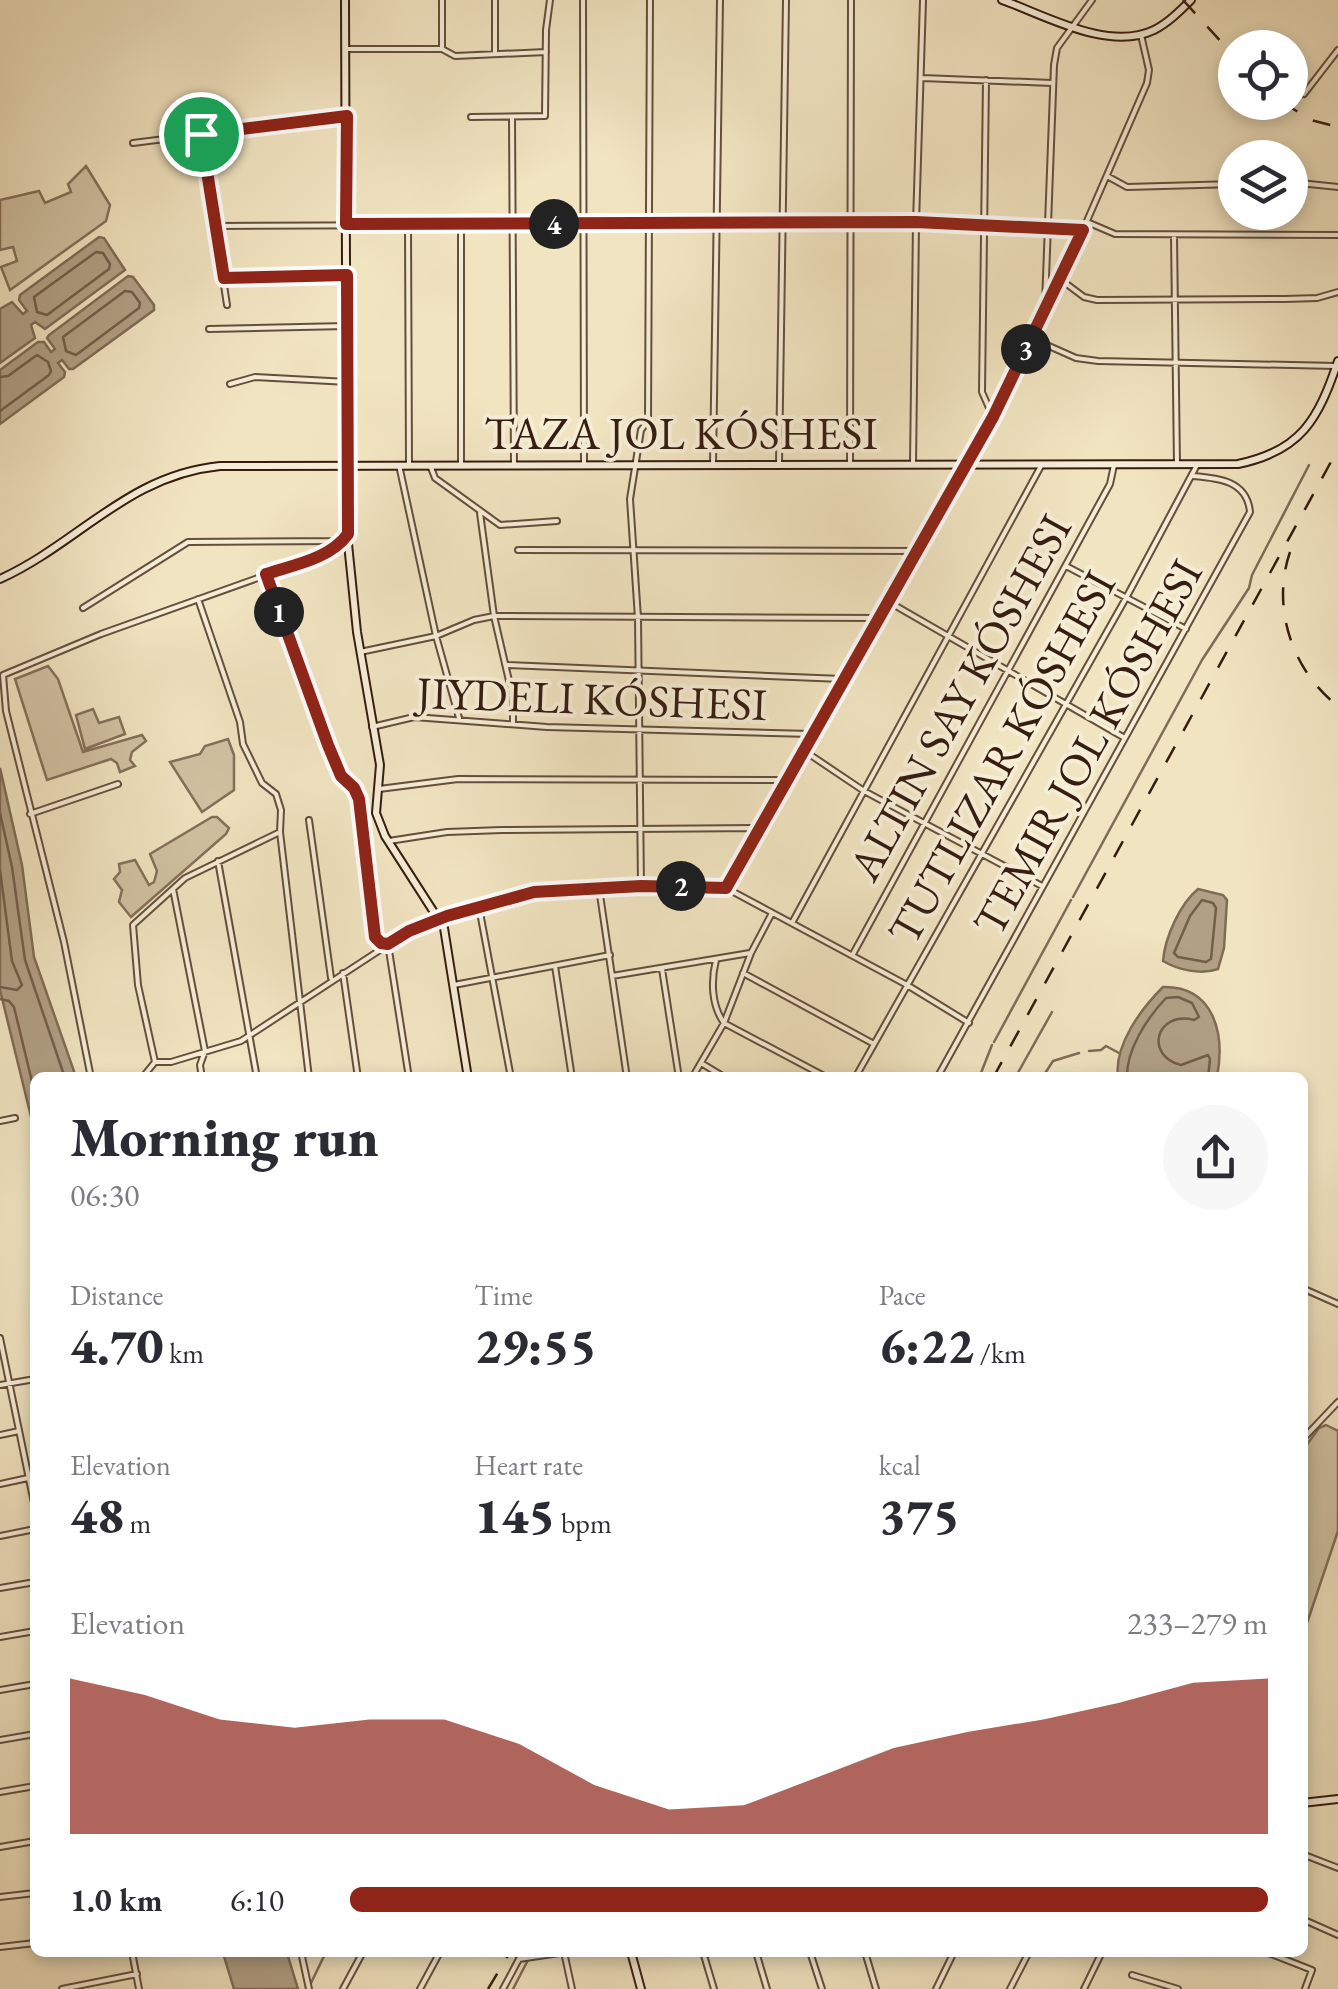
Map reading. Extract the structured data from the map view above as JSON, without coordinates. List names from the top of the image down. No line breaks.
{"streets":{"main road":["TAZA JOL KÓSHESI"],"street":["JIYDELI KÓSHESI","TEMIR JOL KÓSHESI"]},"page":{"pins":["4","3","1","2"],"heading":["Morning run","06:30"],"stats":[["Distance","4.70 km"],["Time","29:55"],["Pace","6:22 /km"],["Elevation","48 m"],["Heart rate","145 bpm"],["kcal","375"]],"chart":["Elevation","233–279 m"],"list":[{"name":"1.0 km","note":"6:10"}]}}
